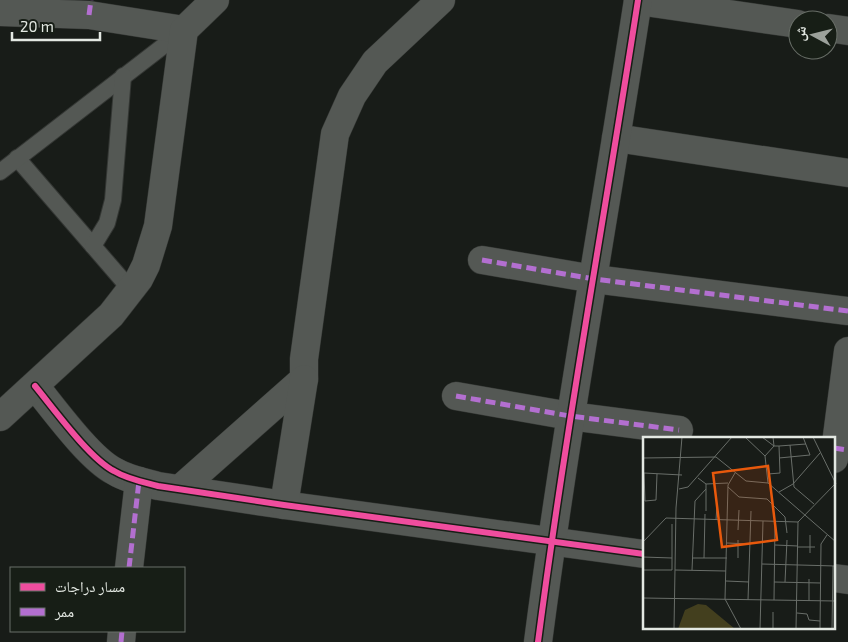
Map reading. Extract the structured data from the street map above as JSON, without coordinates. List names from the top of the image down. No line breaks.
{"legend":["مسار دراجات","ممر"],"scale_bar":"20 m","north":"left"}
